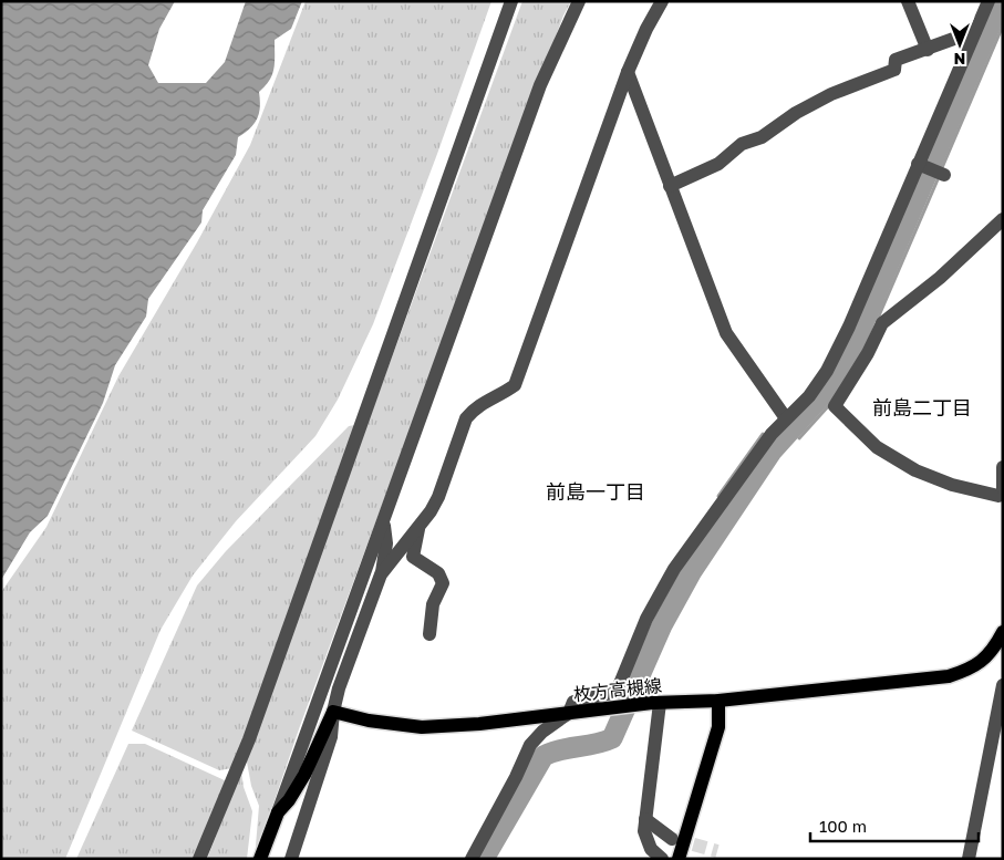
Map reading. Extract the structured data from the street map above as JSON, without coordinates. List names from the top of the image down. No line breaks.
{"streets":{"main road":["枚方高槻線"]},"districts":["前島二丁目","前島一丁目"],"scale_bar":"100 m","north":"bottom"}
